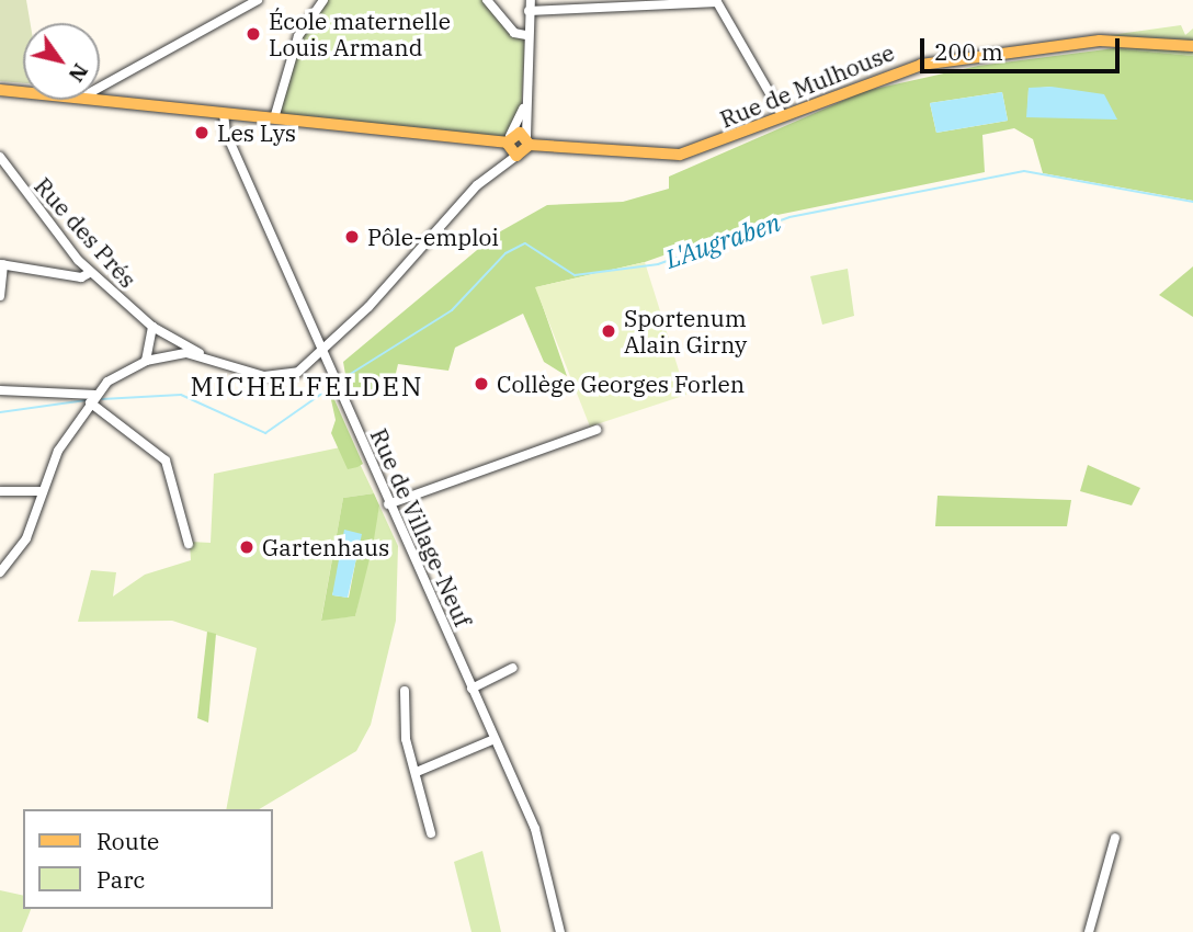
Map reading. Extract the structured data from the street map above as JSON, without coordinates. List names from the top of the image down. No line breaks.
{"streets":{"main road":["Rue de Mulhouse"],"street":["Rue des Prés","Rue de Village-Neuf"]},"districts":["MICHELFELDEN"],"water":["L'Augraben"],"places":["École maternelle Louis Armand","Les Lys","Pôle-emploi","Sportenum Alain Girny","Collège Georges Forlen","Gartenhaus"],"legend":["Route","Parc"],"scale_bar":"200 m","north":"bottom right"}
